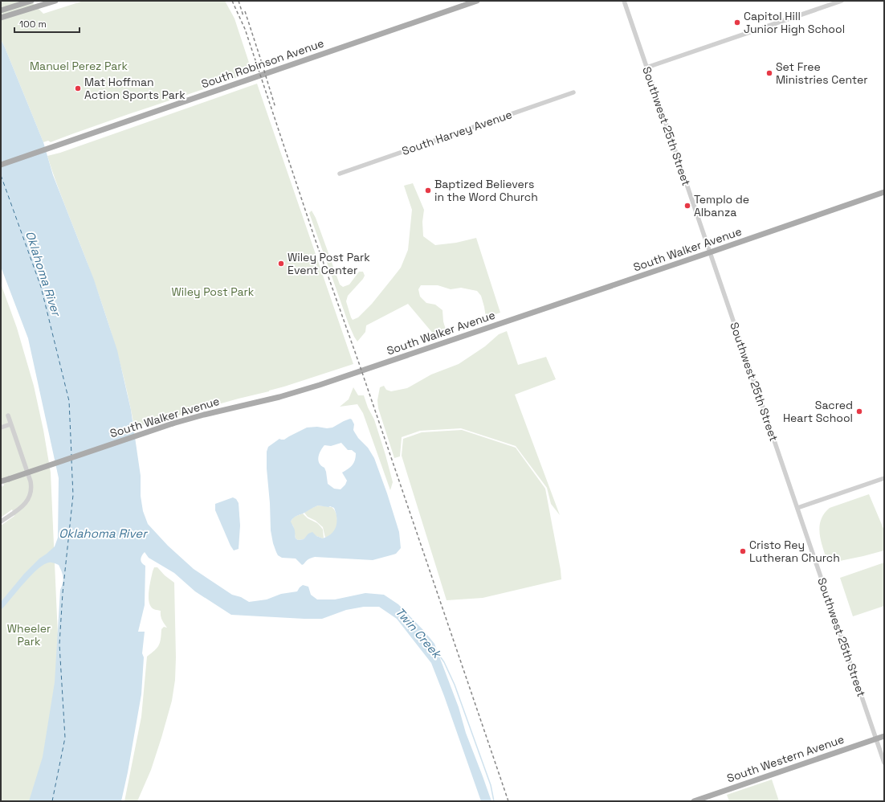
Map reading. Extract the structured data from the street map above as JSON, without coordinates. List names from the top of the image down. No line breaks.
{"streets":{"main road":["South Robinson Avenue","South Walker Avenue","South Western Avenue"],"street":["Southwest 25th Street","South Harvey Avenue"]},"crossings":[["Southwest 25th Street","South Walker Avenue"],["Southwest 25th Street","South Western Avenue"]],"water":["Oklahoma River","Twin Creek"],"parks":["Manuel Perez Park","Wiley Post Park","Wheeler Park"],"places":["Capitol Hill Junior High School","Set Free Ministries Center","Mat Hoffman Action Sports Park","Baptized Believers in the Word Church","Templo de Albanza","Wiley Post Park Event Center","Sacred Heart School","Cristo Rey Lutheran Church"],"scale_bar":"100 m"}
